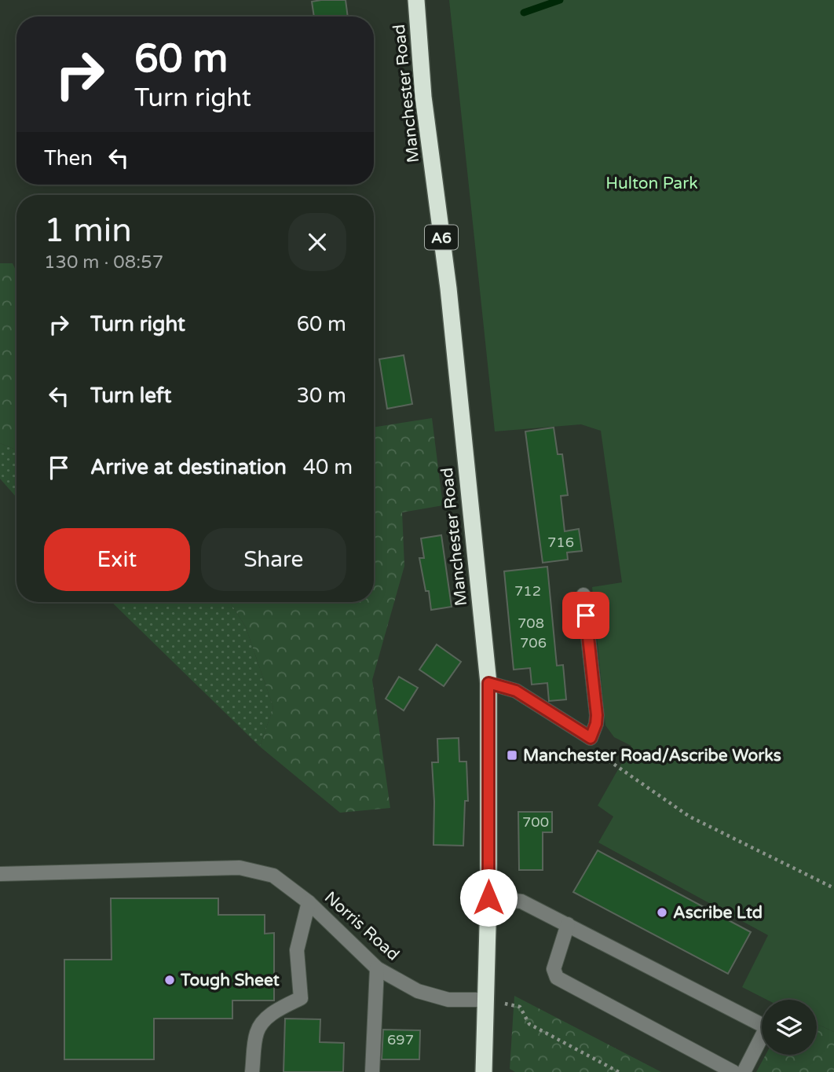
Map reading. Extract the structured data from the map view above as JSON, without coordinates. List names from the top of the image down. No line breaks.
{"streets":{"highway":["Manchester Road","A6"],"street":["Norris Road"]},"crossings":[["Manchester Road","Norris Road"]],"parks":["Hulton Park"],"places":{"transit":["Manchester Road/Ascribe Works"],"other":["Ascribe Ltd","Tough Sheet"]},"house_numbers":["716","712","708","706","700","697"],"page":{"turn":["60 m","Turn right"],"then":"Then","heading":["1 min","130 m · 08:57"],"list":[{"name":"Turn right","value":"60 m"},{"name":"Turn left","value":"30 m"},{"name":"Arrive at destination","value":"40 m"}],"buttons":["Exit","Share"]}}
